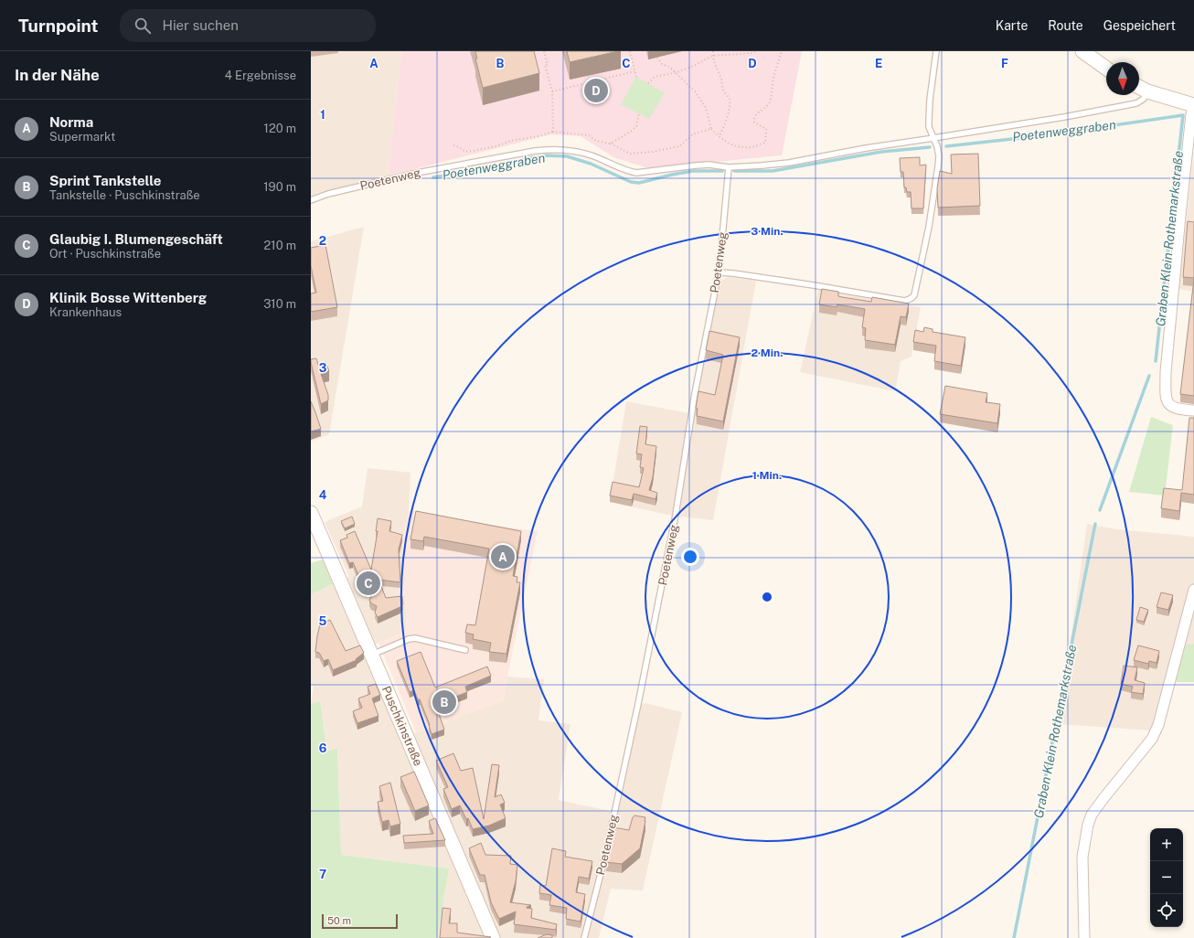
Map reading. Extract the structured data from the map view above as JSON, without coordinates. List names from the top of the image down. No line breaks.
{"streets":{"main road":["Puschkinstraße"],"lane":["Poetenweg"]},"water":["Poetenweggraben","Graben Klein Rothemarkstraße"],"scale_bar":"50 m","north":"bottom","page":{"header":"Turnpoint","search":"Hier suchen","nav":["Karte","Route","Gespeichert"],"heading":["In der Nähe","4 Ergebnisse"],"pins":["D","A","C","B"],"list":[{"mark":"A","name":"Norma","note":"Supermarkt","value":"120 m"},{"mark":"B","name":"Sprint Tankstelle","note":"Tankstelle · Puschkinstraße","value":"190 m"},{"mark":"C","name":"Glaubig I. Blumengeschäft","note":"Ort · Puschkinstraße","value":"210 m"},{"mark":"D","name":"Klinik Bosse Wittenberg","note":"Krankenhaus","value":"310 m"}],"map_buttons":["+","−"],"scale":"50 m"},"grid":{"columns":["A","B","C","D","E","F"],"rows":["1","2","3","4","5","6","7"]},"rings":["3 Min.","2 Min.","1 Min."]}
